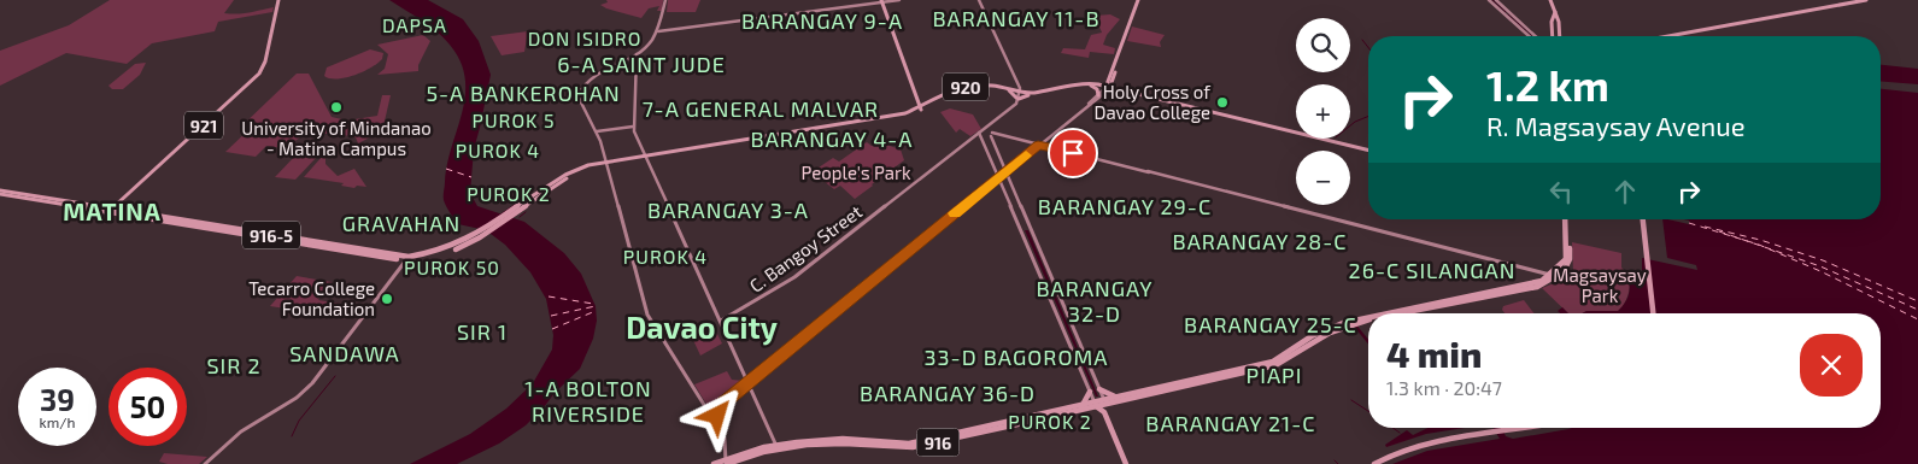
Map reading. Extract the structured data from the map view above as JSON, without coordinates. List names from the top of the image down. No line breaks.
{"streets":{"main road":["920","921","916-5","C. Bangoy Street","916"]},"crossings":[["920","916-5"],["921","916-5"]],"districts":["BARANGAY 11-B","BARANGAY 9-A","DAPSA","DON ISIDRO","6-A SAINT JUDE","5-A BANKEROHAN","7-A GENERAL MALVAR","PUROK 5","BARANGAY 4-A","PUROK 4","PUROK 2","BARANGAY 29-C","BARANGAY 3-A","MATINA","GRAVAHAN","BARANGAY 28-C","PUROK 4","PUROK 50","26-C SILANGAN","BARANGAY 32-D","BARANGAY 25-C","Davao City","SIR 1","SANDAWA","33-D BAGOROMA","SIR 2","PIAPI","1-A BOLTON RIVERSIDE","BARANGAY 36-D","PUROK 2","BARANGAY 21-C"],"parks":["People's Park","Magsaysay Park"],"places":["Holy Cross of Davao College","University of Mindanao - Matina Campus","Tecarro College Foundation"],"page":{"map_buttons":["+","−"],"turn":["1.2 km","R. Magsaysay Avenue"],"heading":["4 min","1.3 km · 20:47"],"speed":"39 km/h","limit":"50"}}
